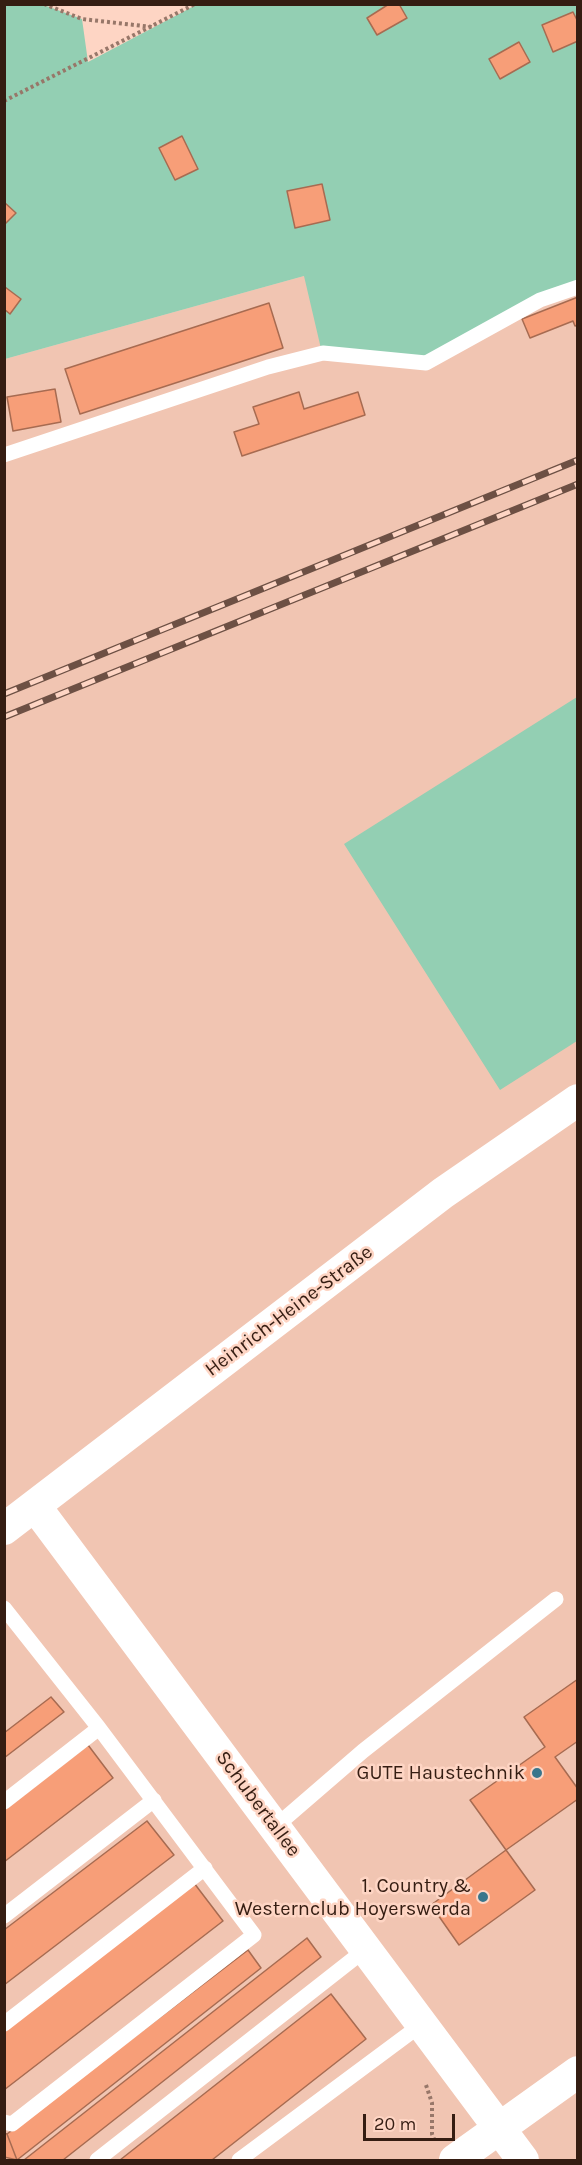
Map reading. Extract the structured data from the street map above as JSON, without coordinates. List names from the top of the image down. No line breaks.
{"streets":{"street":["Heinrich-Heine-Straße","Schubertallee"]},"crossings":[["Heinrich-Heine-Straße","Schubertallee"]],"places":["GUTE Haustechnik","1. Country & Westernclub Hoyerswerda"],"scale_bar":"20 m"}
